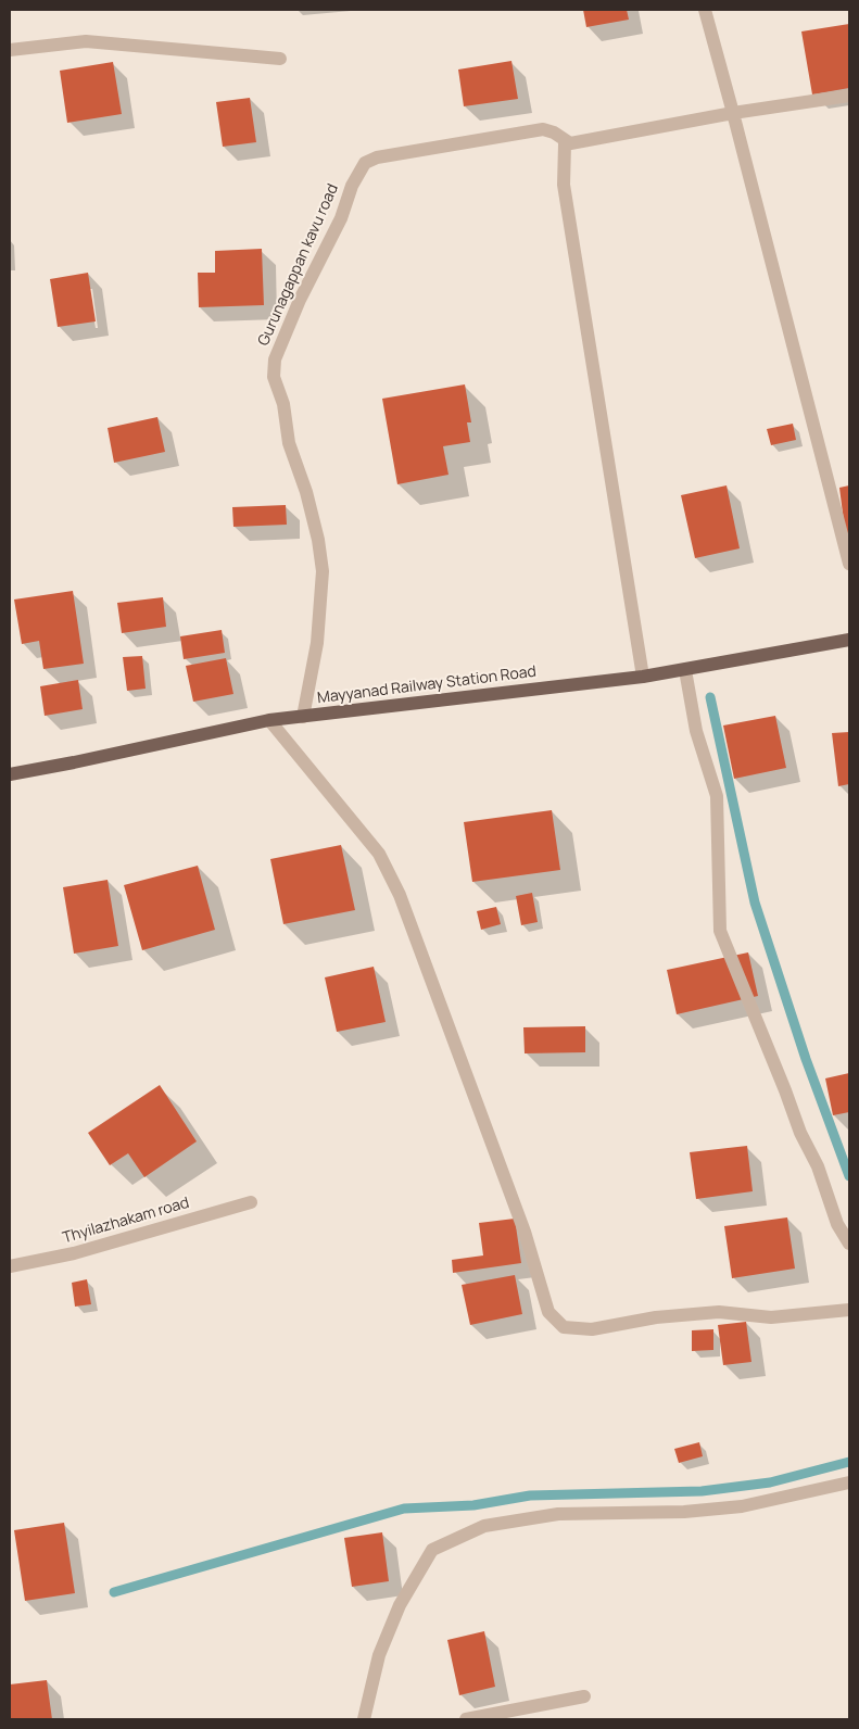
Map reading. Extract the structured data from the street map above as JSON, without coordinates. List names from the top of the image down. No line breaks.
{"streets":{"main road":["Mayyanad Railway Station Road"],"street":["Gurunagappan kavu road","Thyilazhakam road"]},"crossings":[["Gurunagappan kavu road","Mayyanad Railway Station Road"]]}
